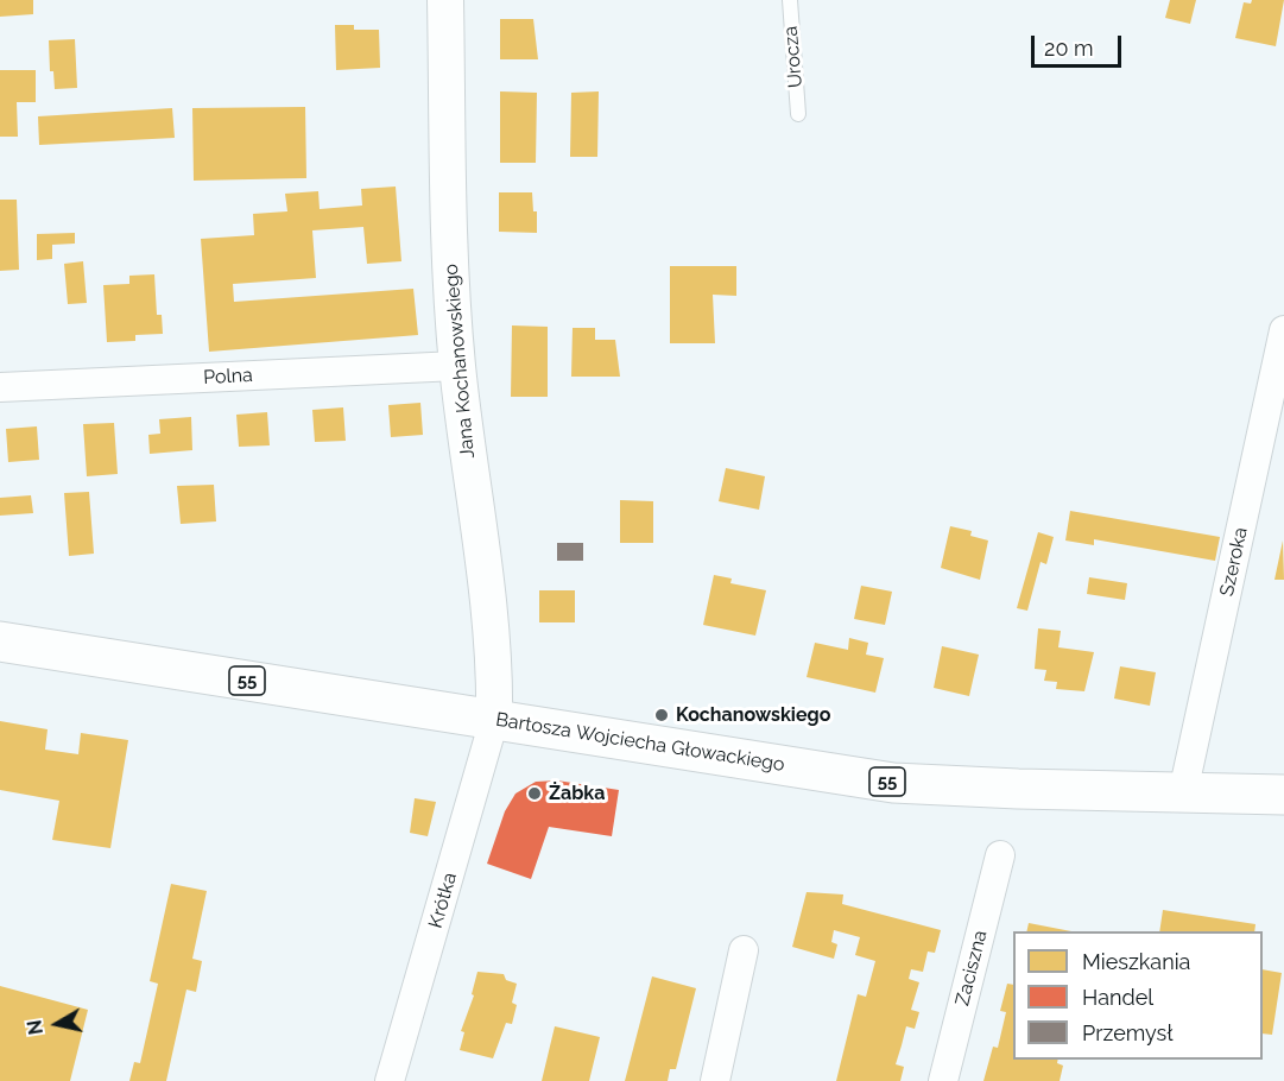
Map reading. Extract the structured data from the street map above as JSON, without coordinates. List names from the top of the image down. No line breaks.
{"streets":{"main road":["55","Bartosza Wojciecha Głowackiego"],"street":["Jana Kochanowskiego","Polna","Szeroka","Krótka","Zaciszna"],"lane":["Urocza"]},"crossings":[["Jana Kochanowskiego","Polna"],["Jana Kochanowskiego","Bartosza Wojciecha Głowackiego"],["Jana Kochanowskiego","Krótka"],["Szeroka","Bartosza Wojciecha Głowackiego"],["Bartosza Wojciecha Głowackiego","Krótka"]],"places":["Kochanowskiego","Żabka"],"legend":["Mieszkania","Handel","Przemysł"],"scale_bar":"20 m","north":"left"}
